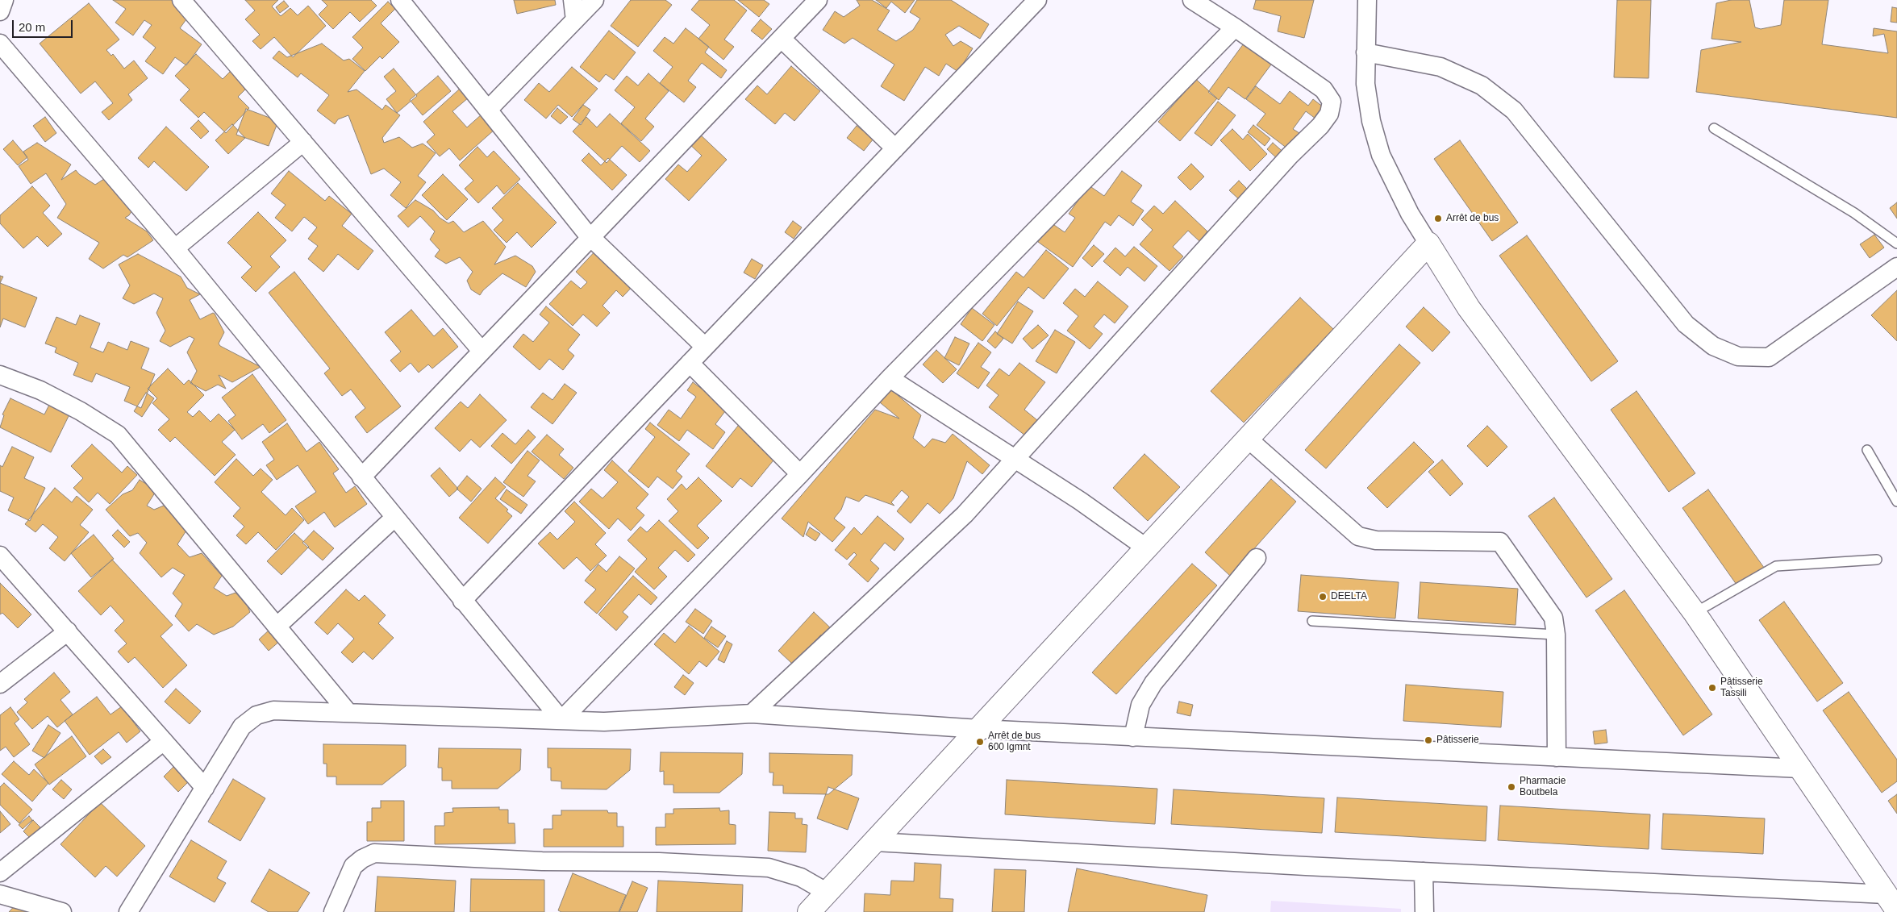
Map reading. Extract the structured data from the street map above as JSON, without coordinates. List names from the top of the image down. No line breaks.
{"places":["Arrêt de bus","DEELTA","Pâtisserie Tassili","Pâtisserie","Arrêt de bus 600 lgmnt","Pharmacie Boutbela"],"scale_bar":"20 m"}
